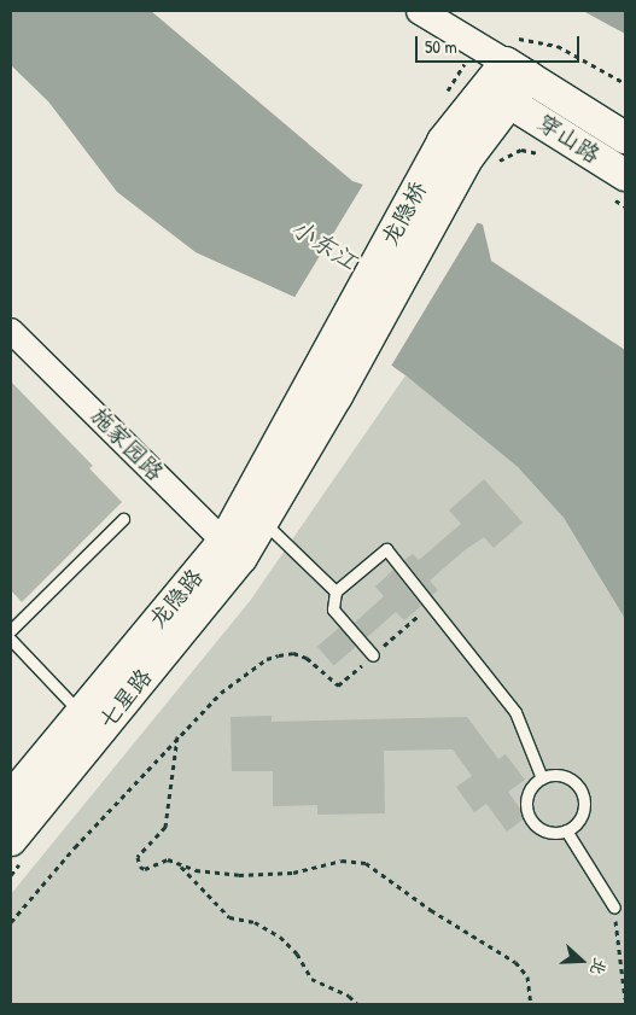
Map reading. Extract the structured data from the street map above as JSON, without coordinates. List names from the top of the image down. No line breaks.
{"streets":{"main road":["穿山路","龙隐桥","龙隐路","七星路"],"street":["施家园路"]},"crossings":[["龙隐桥","龙隐路"],["施家园路","龙隐路"],["龙隐路","七星路"]],"water":["小东江"],"scale_bar":"50 m","north":"right"}
